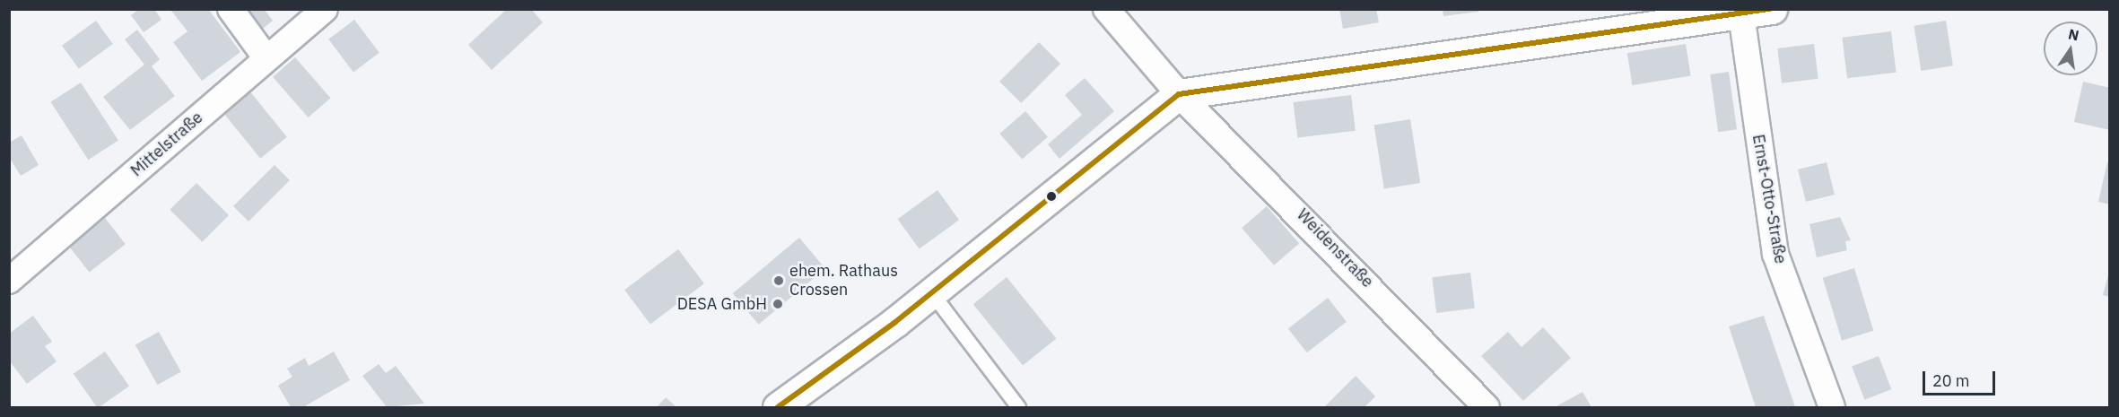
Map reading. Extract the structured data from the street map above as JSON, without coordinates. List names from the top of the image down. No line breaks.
{"streets":{"street":["Mittelstraße","Ernst-Otto-Straße","Weidenstraße"]},"places":["ehem. Rathaus Crossen","DESA GmbH"],"scale_bar":"20 m","north":"top"}
